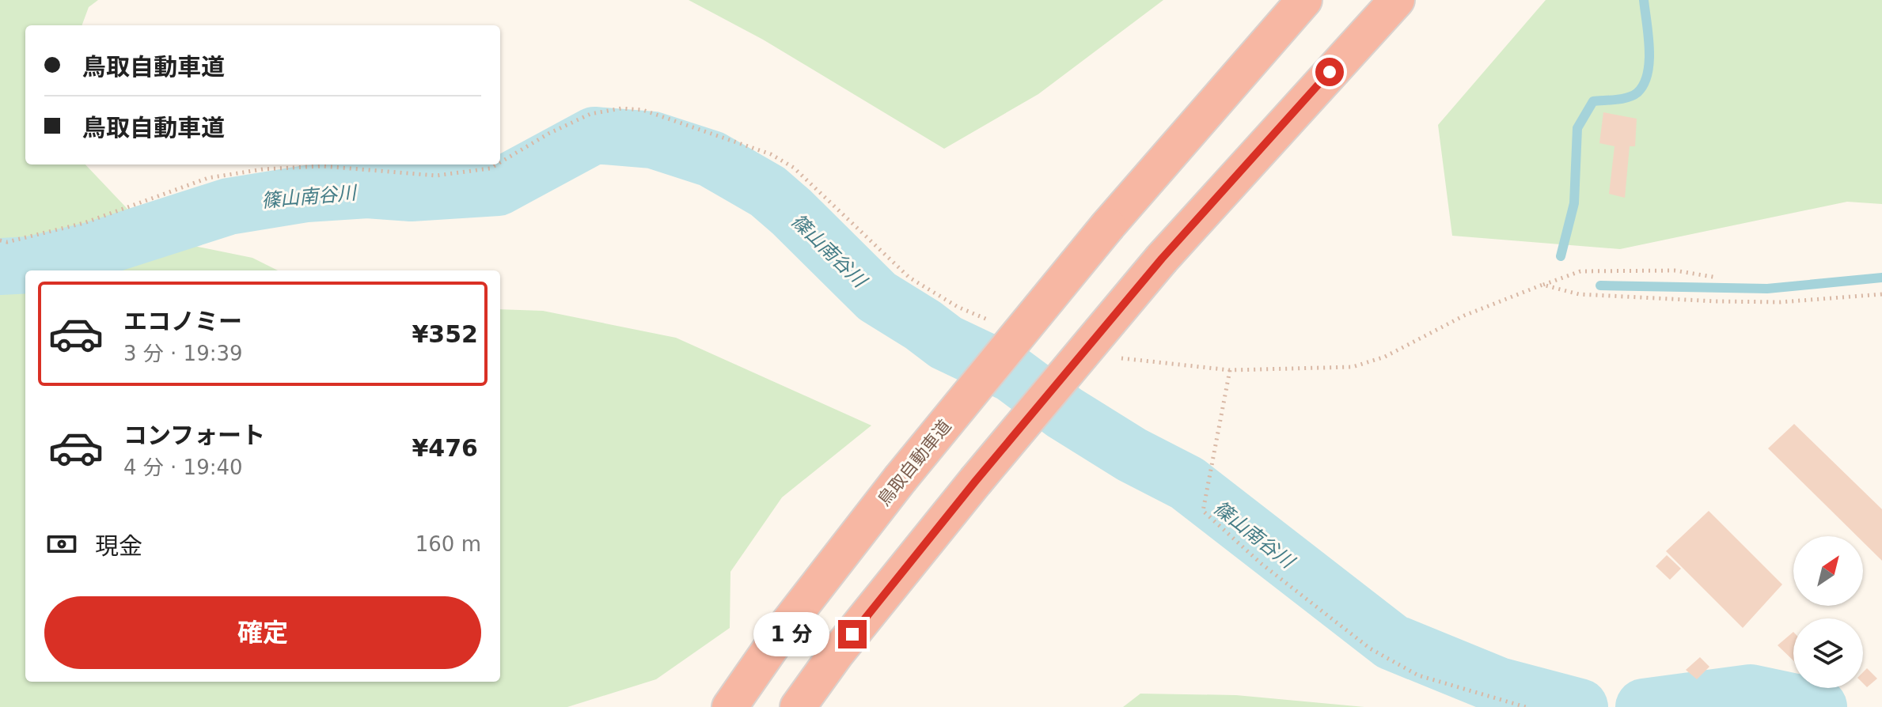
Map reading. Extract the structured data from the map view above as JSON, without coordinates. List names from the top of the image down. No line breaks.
{"streets":{"highway":["鳥取自動車道"]},"water":["篠山南谷川"],"north":"top right","page":{"banner":["鳥取自動車道","鳥取自動車道"],"list":[{"name":"エコノミー","note":"3 分 · 19:39","value":"¥352"},{"name":"コンフォート","note":"4 分 · 19:40","value":"¥476"}],"pay":["現金","160 m"],"buttons":"確定","bubble":"1 分"}}
